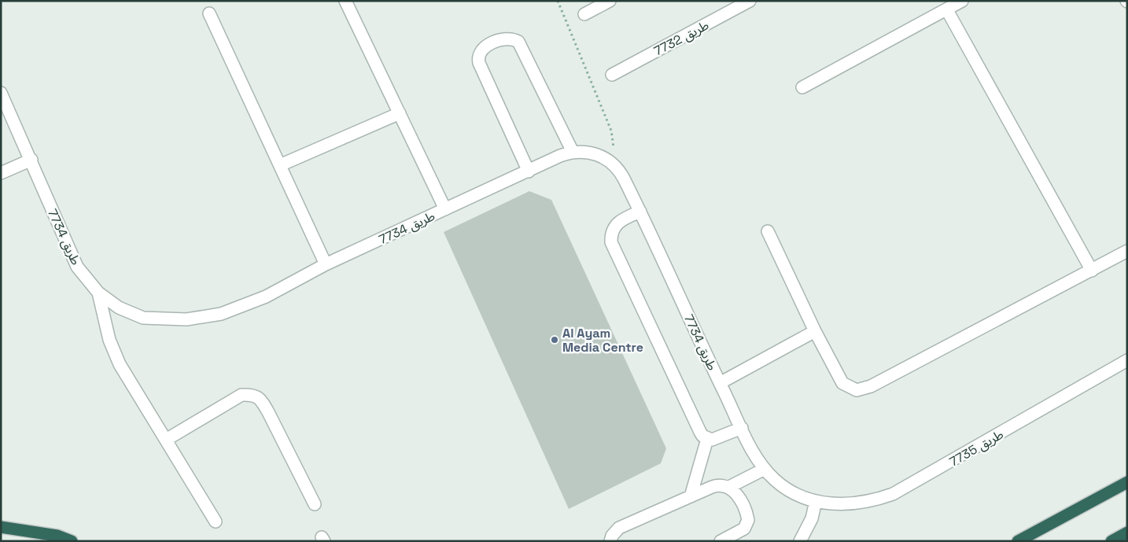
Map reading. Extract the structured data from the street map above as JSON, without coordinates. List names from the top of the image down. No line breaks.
{"streets":{"street":["طريق 7732","طريق 7734","طريق 7735"]},"crossings":[["طريق 7734","طريق 7735"]],"places":["Al Ayam Media Centre"]}
